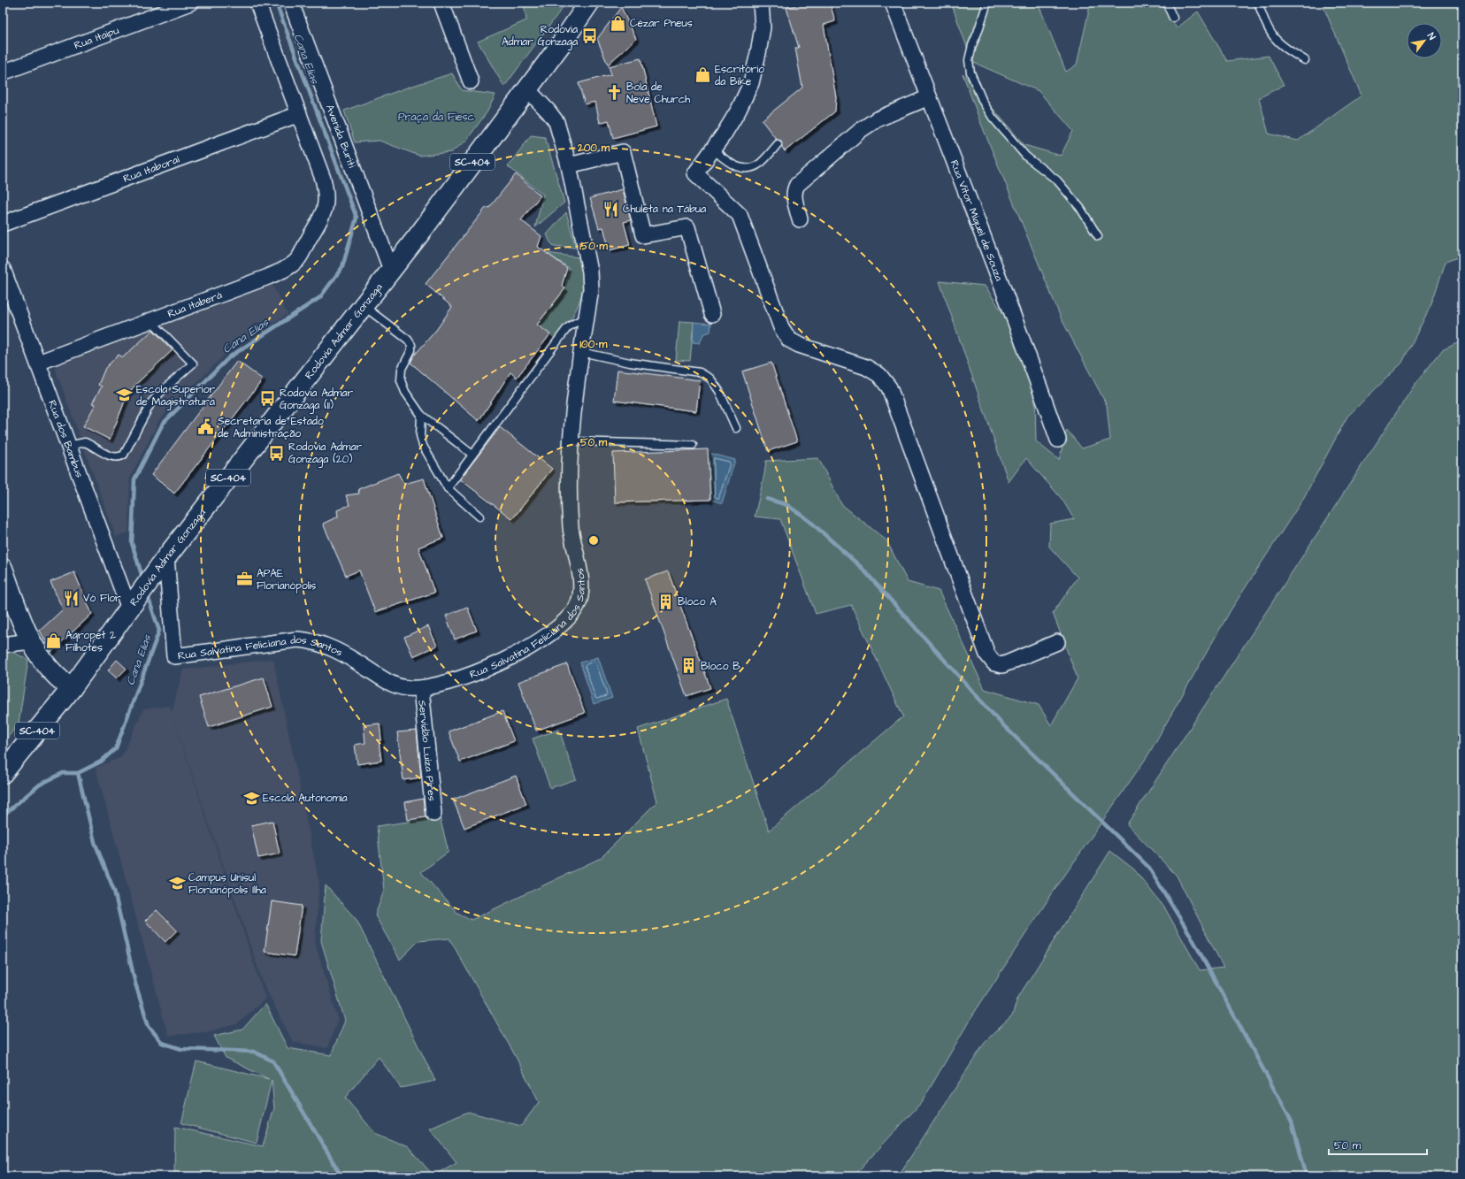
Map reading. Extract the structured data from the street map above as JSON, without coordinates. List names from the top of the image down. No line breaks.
{"streets":{"main road":["SC-404","Rodovia Admar Gonzaga"],"street":["Rua Itaipu","Avenida Buriti","Rua Itaboraí","Rua Vítor Miguel de Souza","Rua Itaberá","Rua dos Bambus","Rua Salvatina Feliciana dos Santos","Servidão Luíza Pires"]},"crossings":[["Avenida Buriti","Rodovia Admar Gonzaga"],["Rua Itaboraí","Rua Itaberá"],["Rua Itaberá","Rua dos Bambus"],["Rodovia Admar Gonzaga","Rua dos Bambus"],["Rodovia Admar Gonzaga","Rua Salvatina Feliciana dos Santos"],["Rua Salvatina Feliciana dos Santos","Servidão Luíza Pires"]],"water":["Cana Elias"],"parks":["Praça da Fiesc"],"places":{"shop":["Cézar Pneus","Escritório da Bike","Agropet 2 Filhotes"],"bus stop":["Rodovia Admar Gonzaga","Rodovia Admar Gonzaga (11)","Rodovia Admar Gonzaga (20)"],"church":["Bola de Neve Church"],"restaurant":["Chuleta na Tábua","Vó Flor"],"school or university":["Escola Superior de Magistratura","Escola Autonomia","Campus Unisul Florianópolis Ilha"],"public building":["Secretaria de Estado de Administração"],"office":["APAE Florianópolis"],"building":["Bloco A","Bloco B"]},"scale_bar":"50 m","north":"top right","rings":["200 m","150 m","100 m","50 m"]}
